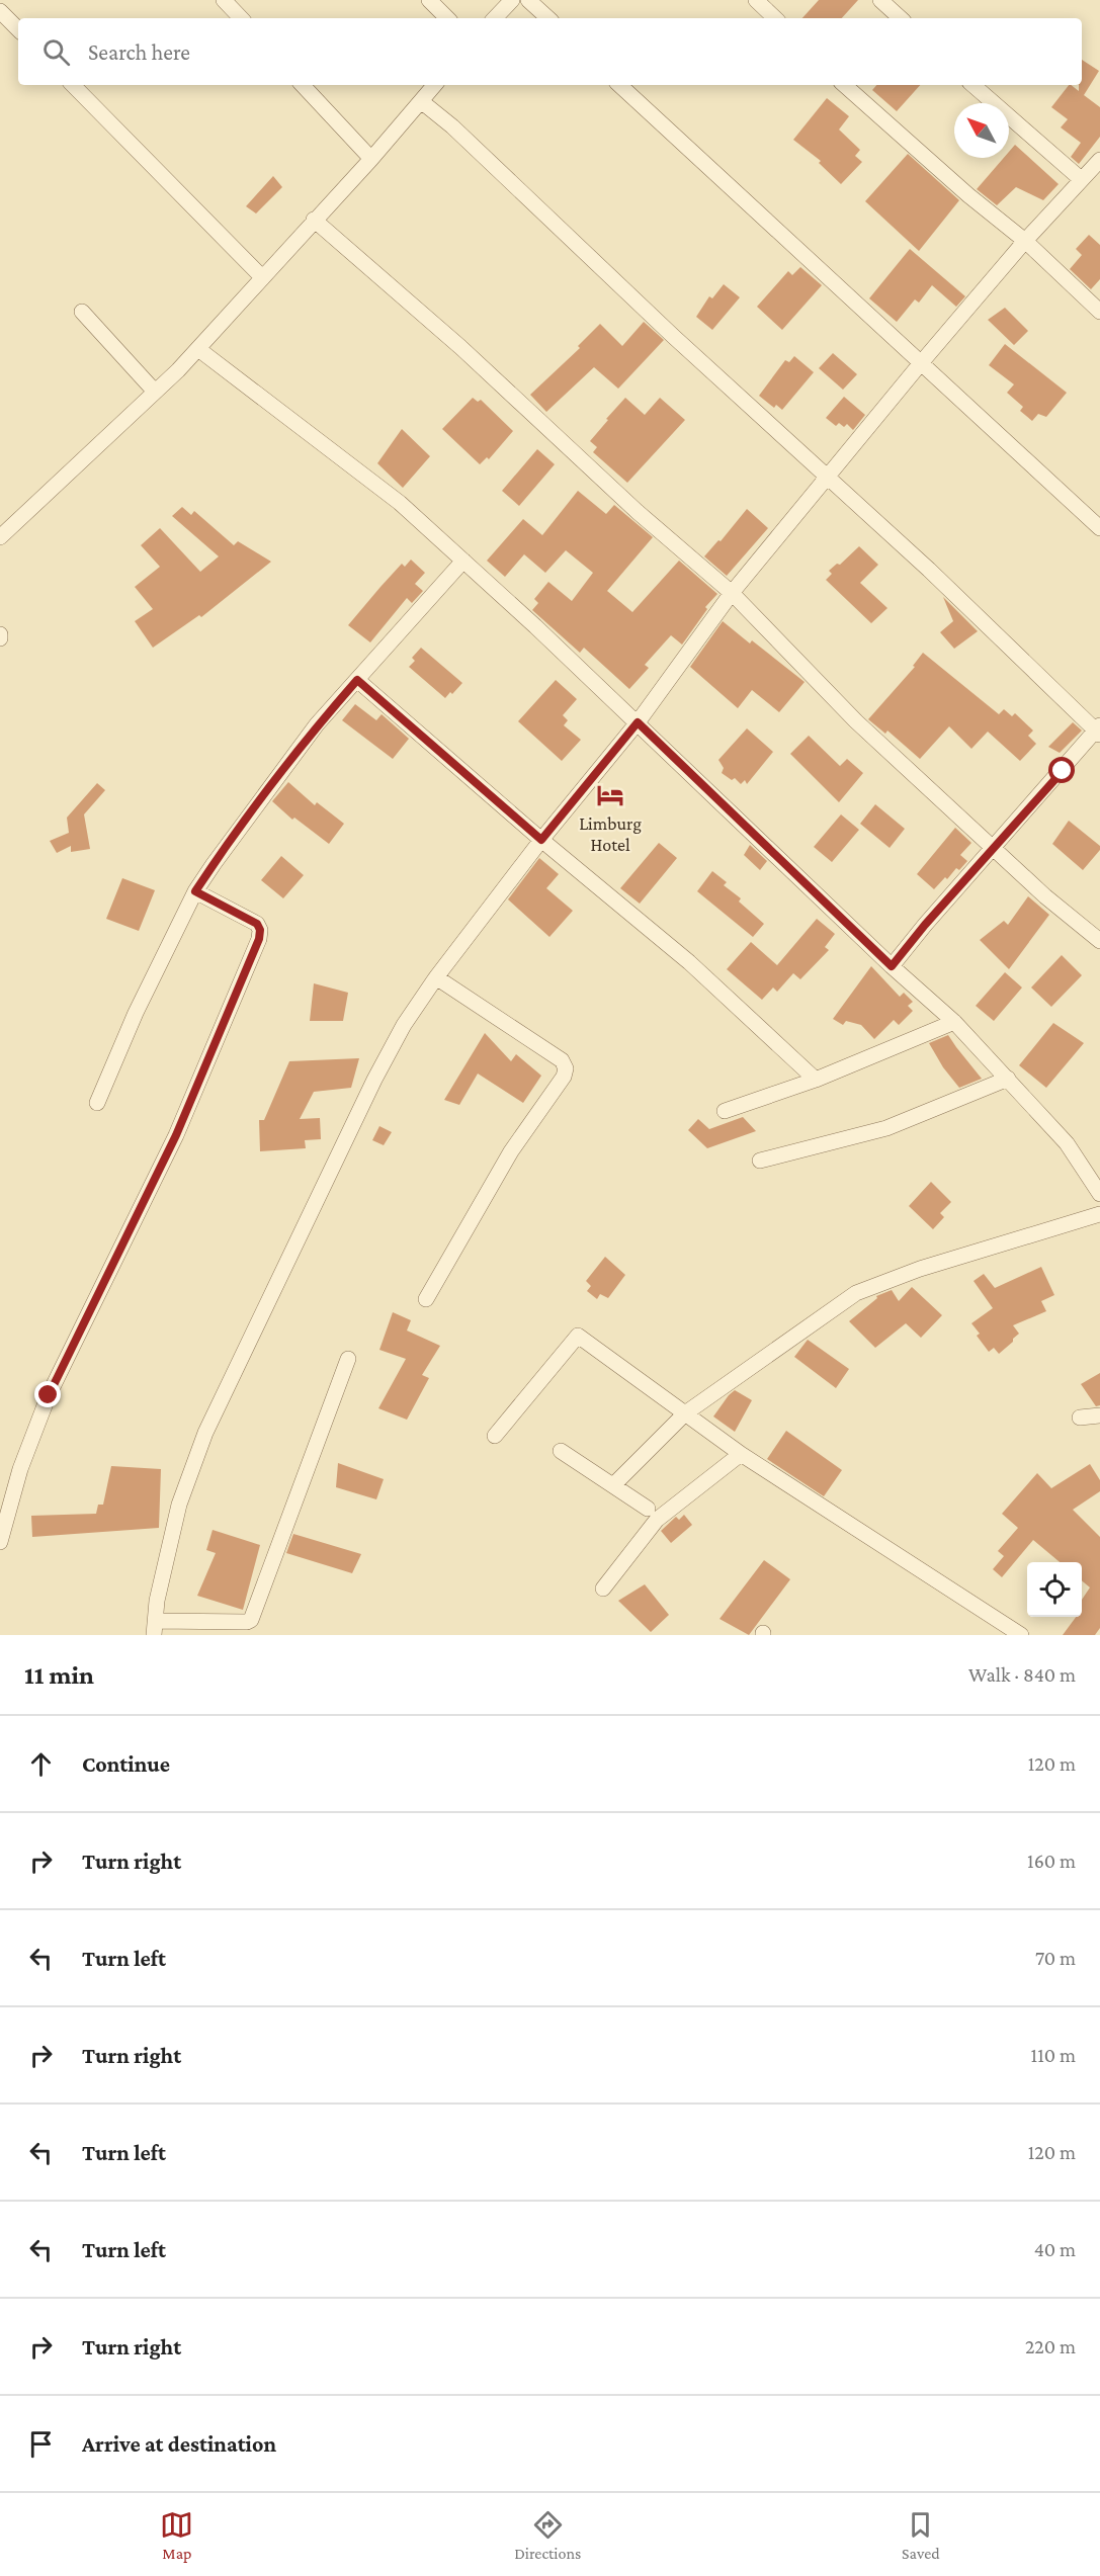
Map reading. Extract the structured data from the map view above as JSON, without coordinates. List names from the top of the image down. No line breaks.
{"places":{"hotel":["Limburg Hotel"]},"north":"top left","page":{"search":"Search here","heading":["11 min","Walk · 840 m"],"list":[["Continue","120 m"],["Turn right","160 m"],["Turn left","70 m"],["Turn right","110 m"],["Turn left","120 m"],["Turn left","40 m"],["Turn right","220 m"],"Arrive at destination"],"nav":["Map","Directions","Saved"]}}
